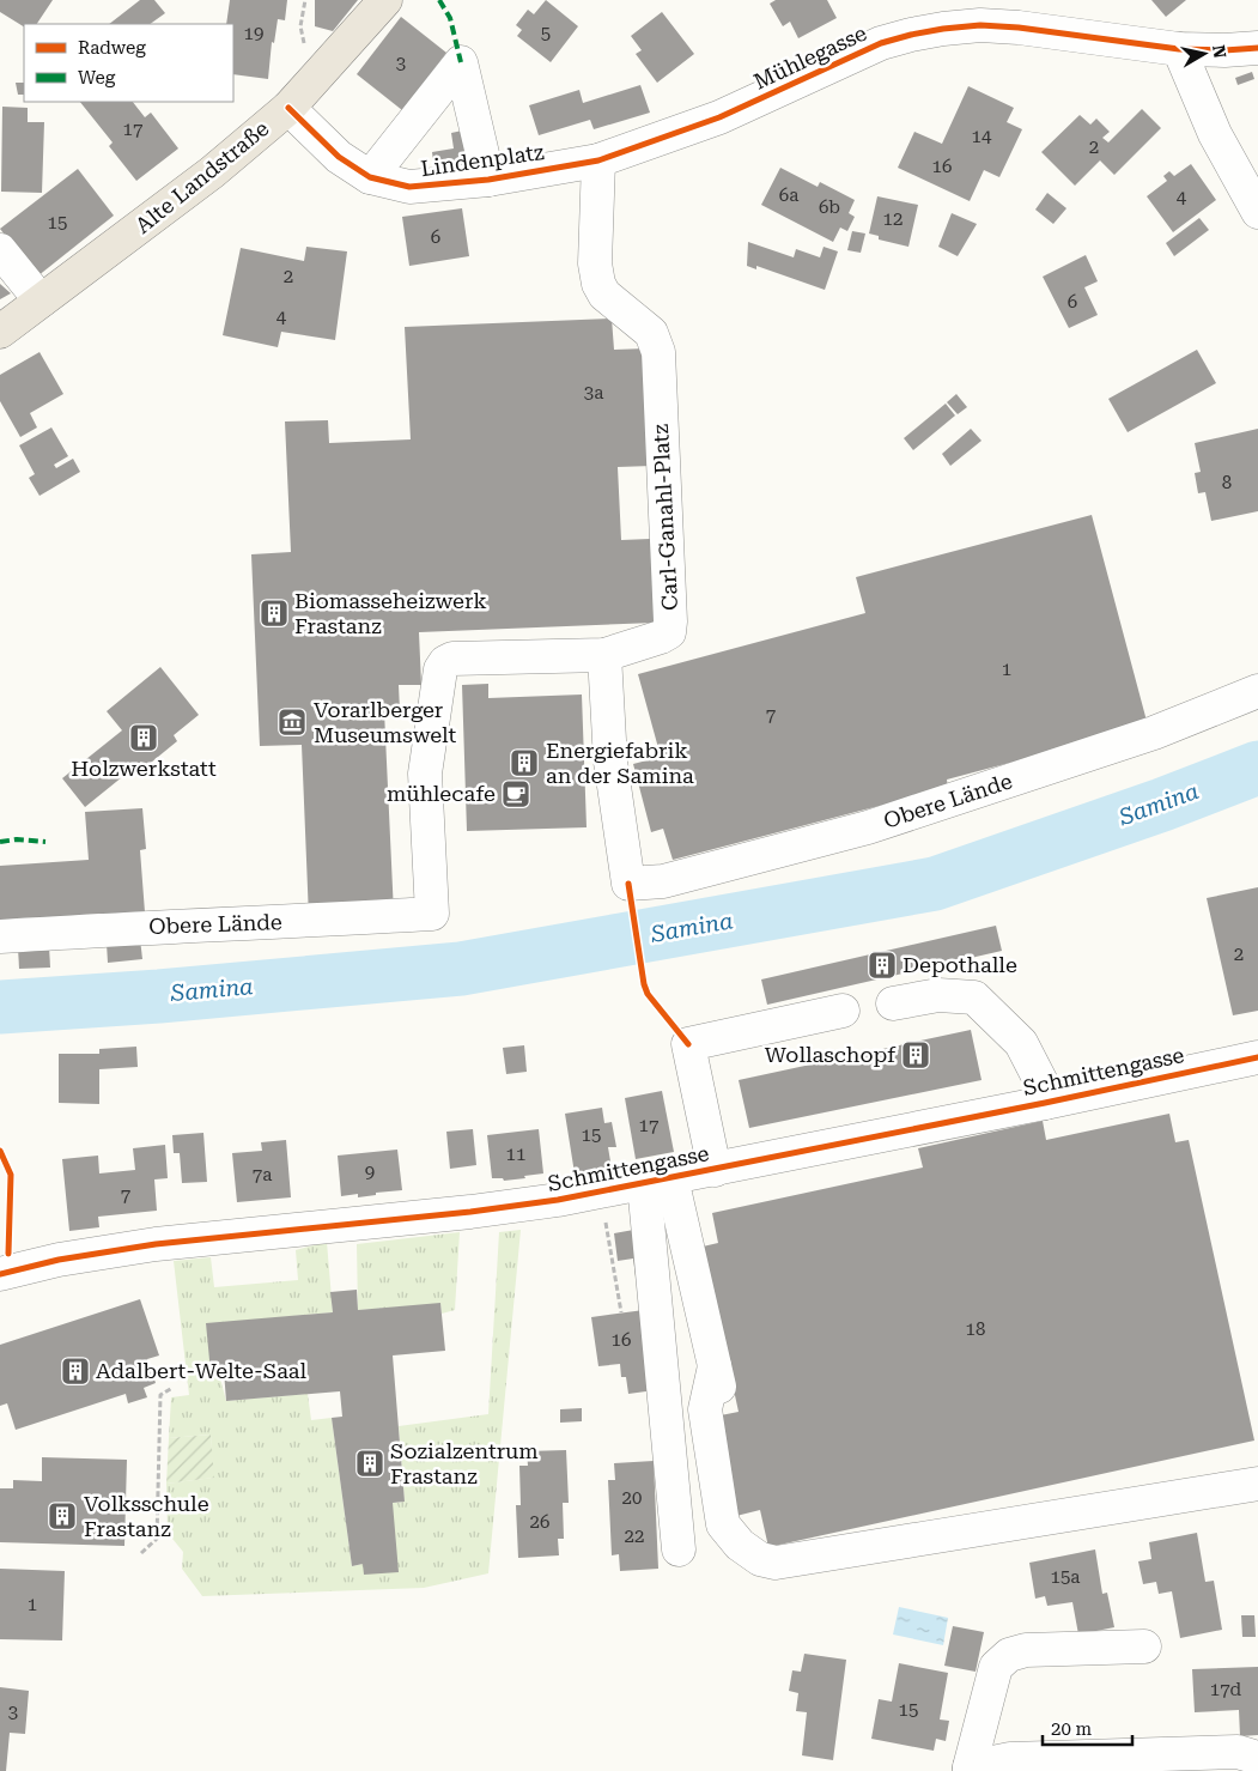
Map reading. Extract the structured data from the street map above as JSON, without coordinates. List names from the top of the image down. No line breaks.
{"streets":{"main road":["Alte Landstraße"],"street":["Mühlegasse","Lindenplatz","Carl-Ganahl-Platz","Obere Lände","Schmittengasse"]},"crossings":[["Mühlegasse","Lindenplatz"],["Mühlegasse","Carl-Ganahl-Platz"],["Lindenplatz","Alte Landstraße"],["Lindenplatz","Carl-Ganahl-Platz"],["Carl-Ganahl-Platz","Obere Lände"]],"water":["Samina"],"places":{"building":["Biomasseheizwerk Frastanz","Holzwerkstatt","Energiefabrik an der Samina","Depothalle","Wollaschopf","Adalbert-Welte-Saal","Sozialzentrum Frastanz","Volksschule Frastanz"],"museum":["Vorarlberger Museumswelt"],"cafe":["mühlecafe"]},"house_numbers":["19","5","3","17","14","2","16","6a","4","6b","12","15","6","2","6","4","3a","8","1","7","2","17","15","11","9","7a","7","18","16","20","26","22","15a","1","17d","15","3"],"legend":["Radweg","Weg"],"scale_bar":"20 m","north":"right"}
